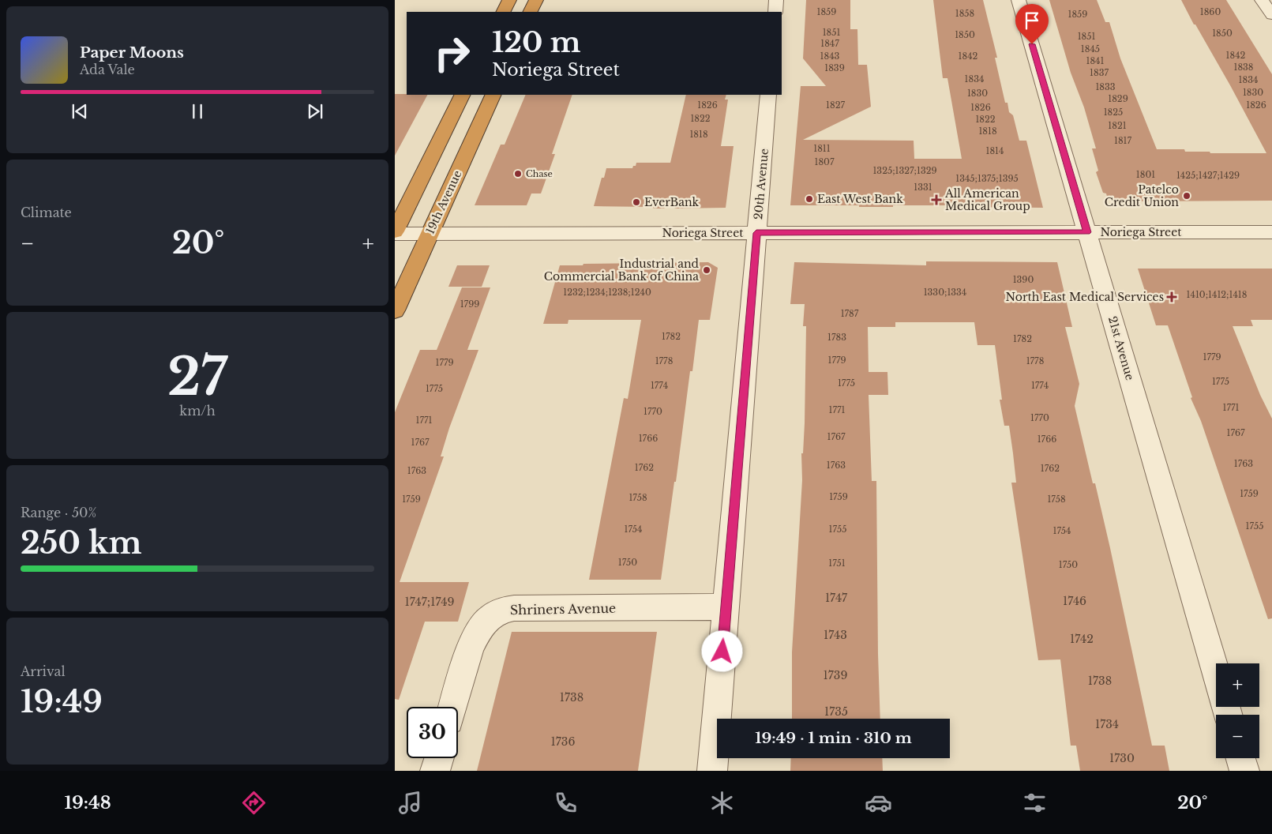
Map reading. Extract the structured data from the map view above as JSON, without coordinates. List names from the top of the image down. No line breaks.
{"streets":{"highway":["19th Avenue"],"street":["20th Avenue","Noriega Street","21st Avenue","Shriners Avenue"]},"crossings":[["20th Avenue","Noriega Street"],["20th Avenue","Shriners Avenue"],["19th Avenue","Noriega Street"],["Noriega Street","21st Avenue"]],"places":{"other":["Chase","Patelco Credit Union","East West Bank","EverBank","Industrial and Commercial Bank of China"],"health":["All American Medical Group","North East Medical Services"]},"house_numbers":["1859","1860","1858","1859","1851","1850","1850","1851","1847","1845","1842","1843","1842","1841","1838","1839","1837","1834","1834","1833","1830","1830","1829","1826","1827","1826","1826","1825","1822","1822","1821","1818","1818","1817","1811","1814","1807","1325;1327;1329","1801","1425;1427;1429","1345;1375;1395","1331","1390","1232;1234;1238;1240","1330;1334","1410;1412;1418","1799","1787","1782","1783","1782","1779","1779","1778","1778","1779","1775","1775","1774","1774","1775","1771","1771","1770","1770","1771","1767","1767","1766","1766","1767","1763","1763","1762","1762","1763","1759","1759","1758","1759","1758","1755","1754","1755","1754","1750","1751","1750","1747","1746","1747;1749","1743","1742","1739","1738","1738","1735","1734","1736","1730"],"page":{"turn":["120 m","Noriega Street"],"song":["Paper Moons","Ada Vale"],"tile":["Climate",["27","km/h"],["Range · 50%","250 km"],["Arrival","19:49"]],"heat":["−","20°","+"],"map_buttons":["+","−"],"limit":"30","trip":"19:49 · 1 min · 310 m","tabs":["19:48","20°"]}}
